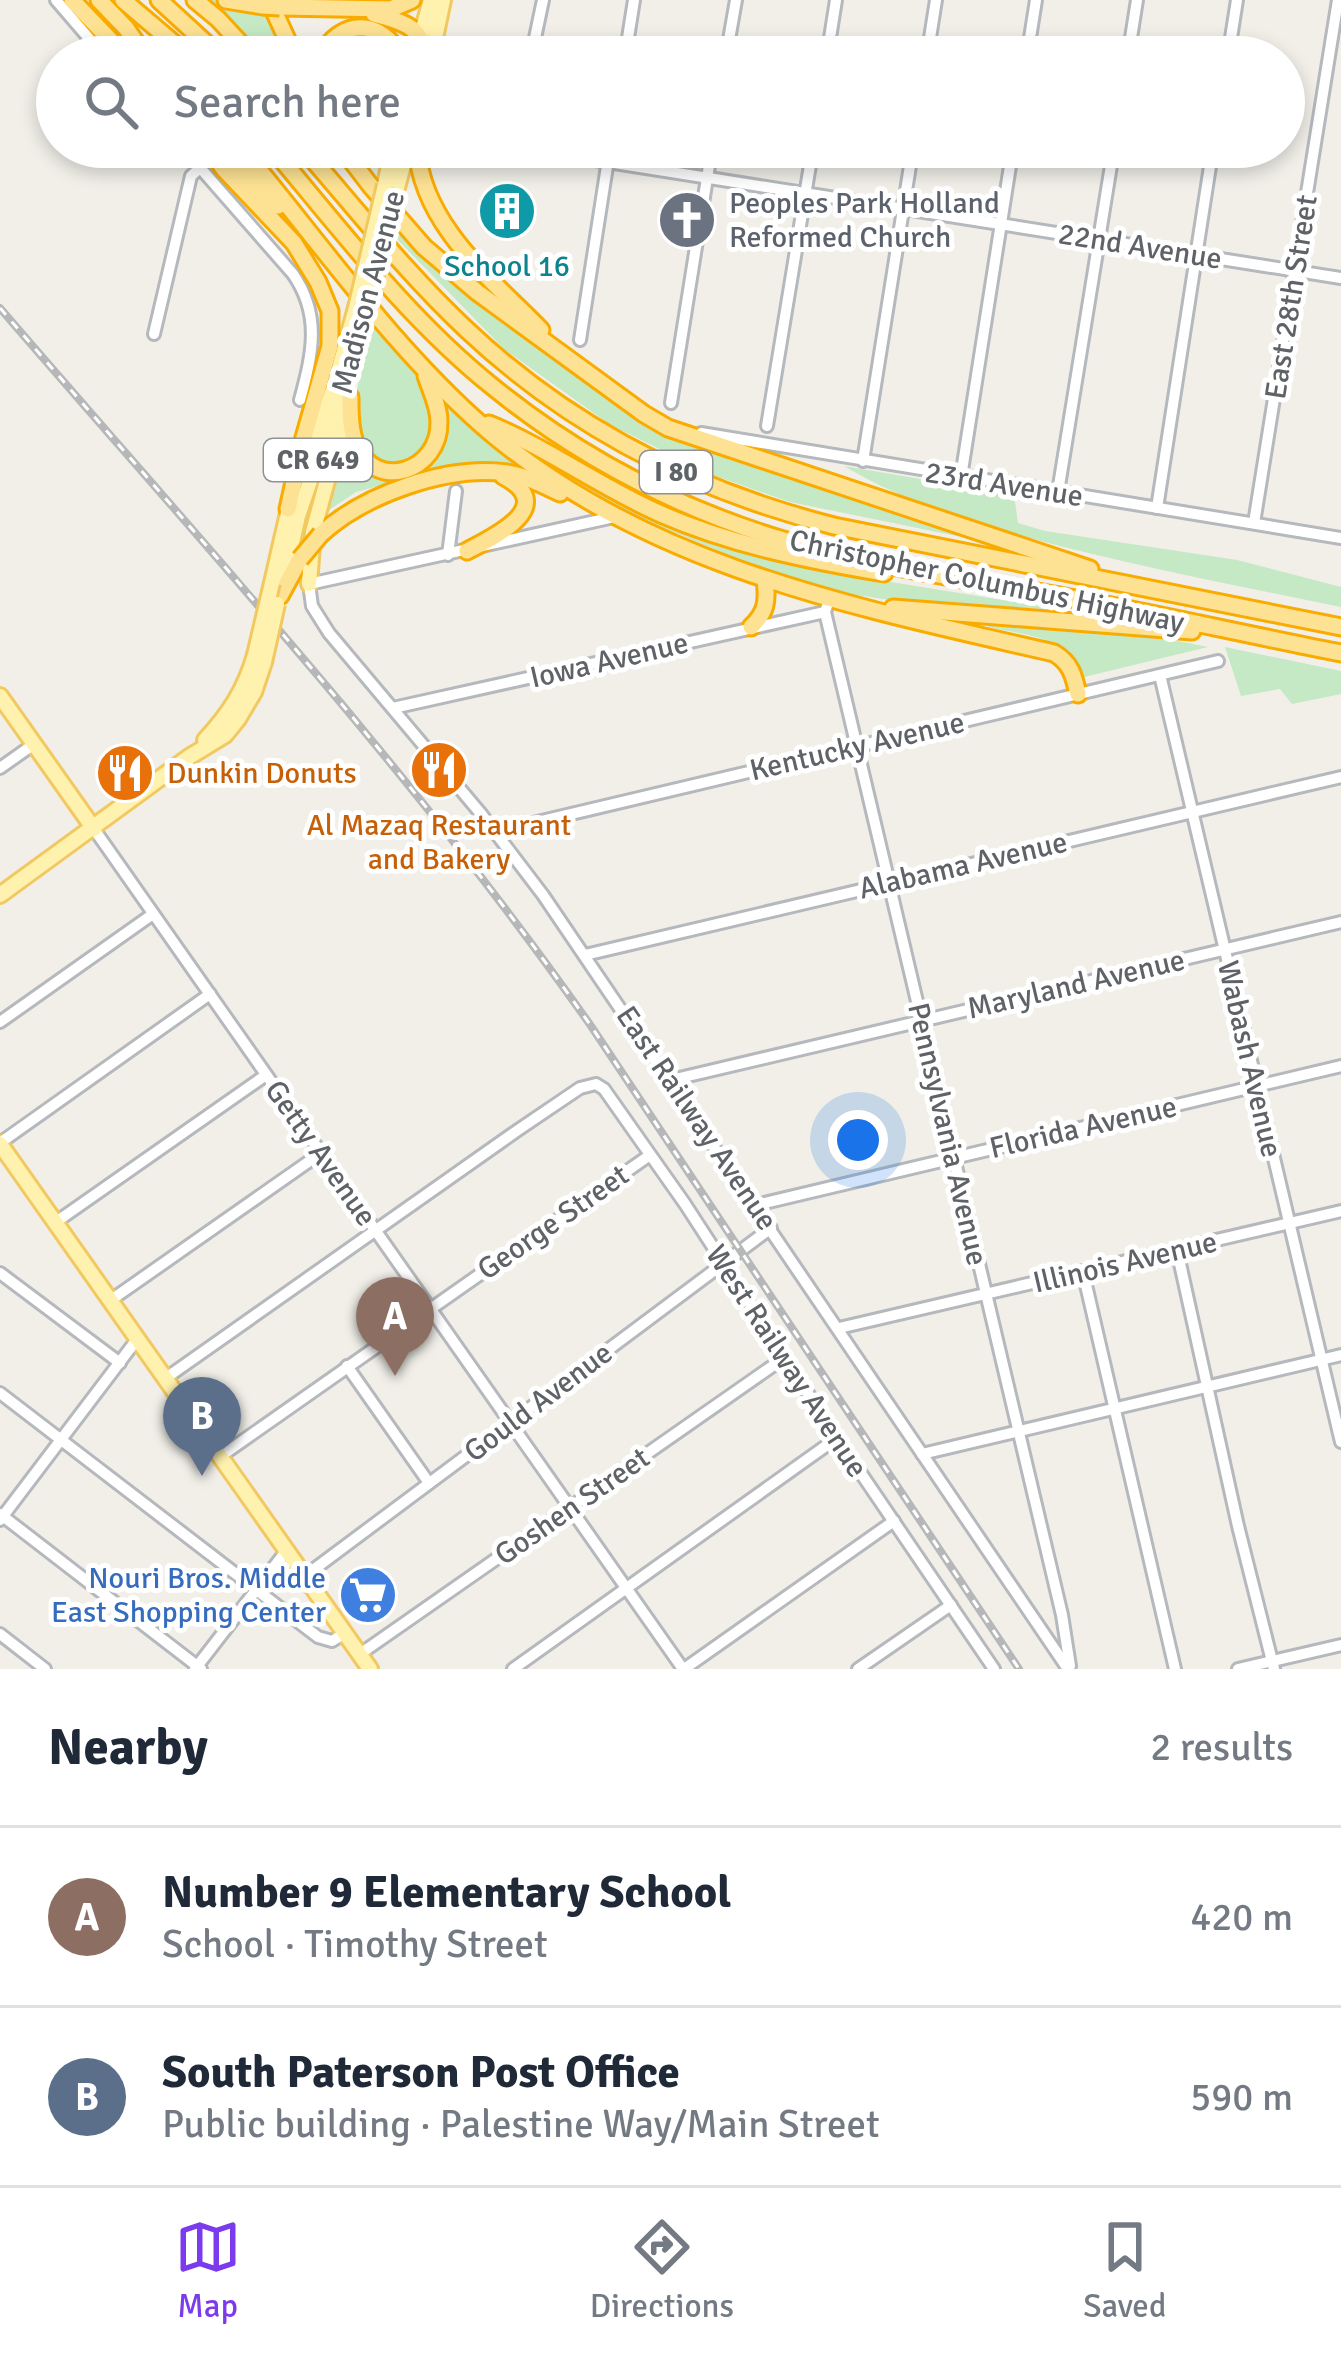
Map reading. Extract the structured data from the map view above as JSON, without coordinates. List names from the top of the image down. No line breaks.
{"streets":{"highway":["I 80","Christopher Columbus Highway"],"main road":["Madison Avenue","CR 649","Getty Avenue"],"street":["22nd Avenue","East 28th Street","23rd Avenue","Iowa Avenue","Kentucky Avenue","Alabama Avenue","Maryland Avenue","Wabash Avenue","East Railway Avenue","Florida Avenue","Pennsylvania Avenue","George Street","Illinois Avenue","West Railway Avenue","Gould Avenue","Goshen Street"]},"crossings":[["22nd Avenue","East 28th Street"],["Madison Avenue","Getty Avenue"],["East 28th Street","23rd Avenue"],["Iowa Avenue","East Railway Avenue"],["Iowa Avenue","Pennsylvania Avenue"],["Kentucky Avenue","Wabash Avenue"],["Kentucky Avenue","East Railway Avenue"],["Kentucky Avenue","Pennsylvania Avenue"],["Alabama Avenue","Wabash Avenue"],["Alabama Avenue","East Railway Avenue"],["Alabama Avenue","Pennsylvania Avenue"],["Maryland Avenue","Wabash Avenue"],["Maryland Avenue","East Railway Avenue"],["Maryland Avenue","Pennsylvania Avenue"],["Wabash Avenue","Florida Avenue"],["Wabash Avenue","Illinois Avenue"],["East Railway Avenue","Florida Avenue"],["East Railway Avenue","Pennsylvania Avenue"],["East Railway Avenue","Illinois Avenue"],["East Railway Avenue","Gould Avenue"],["Florida Avenue","Pennsylvania Avenue"],["Pennsylvania Avenue","Illinois Avenue"],["Getty Avenue","George Street"],["Getty Avenue","West Railway Avenue"],["Getty Avenue","Gould Avenue"],["Getty Avenue","Goshen Street"],["George Street","West Railway Avenue"],["West Railway Avenue","Gould Avenue"],["West Railway Avenue","Goshen Street"]],"places":{"building":["School 16"],"church":["Peoples Park Holland Reformed Church"],"restaurant":["Al Mazaq Restaurant and Bakery","Dunkin Donuts"],"supermarket":["Nouri Bros. Middle East Shopping Center"]},"page":{"search":"Search here","pins":["A","B"],"heading":["Nearby","2 results"],"list":[{"mark":"A","name":"Number 9 Elementary School","note":"School · Timothy Street","value":"420 m"},{"mark":"B","name":"South Paterson Post Office","note":"Public building · Palestine Way/Main Street","value":"590 m"}],"nav":["Map","Directions","Saved"]}}
